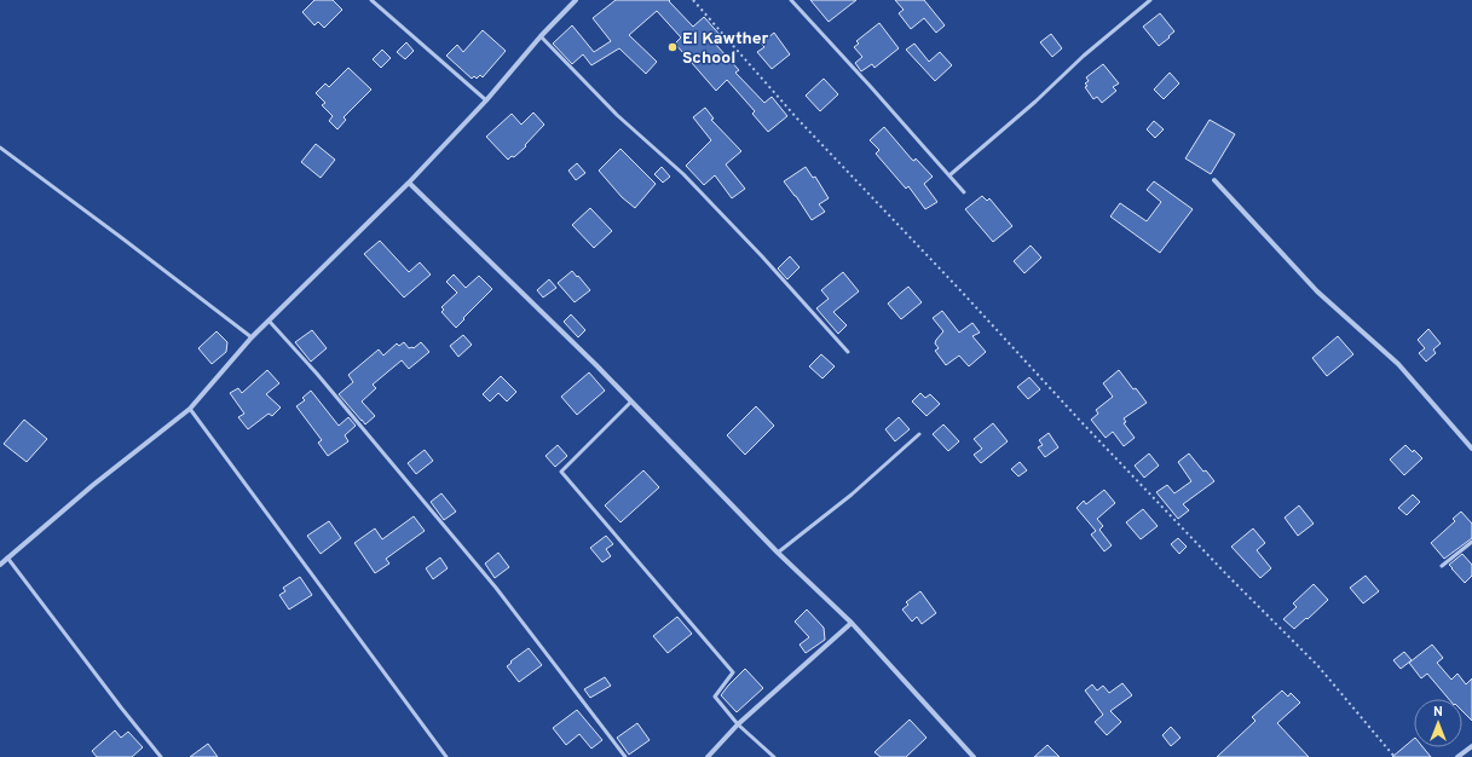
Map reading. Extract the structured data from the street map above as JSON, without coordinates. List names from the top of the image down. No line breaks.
{"places":["El Kawther School"],"north":"top"}
